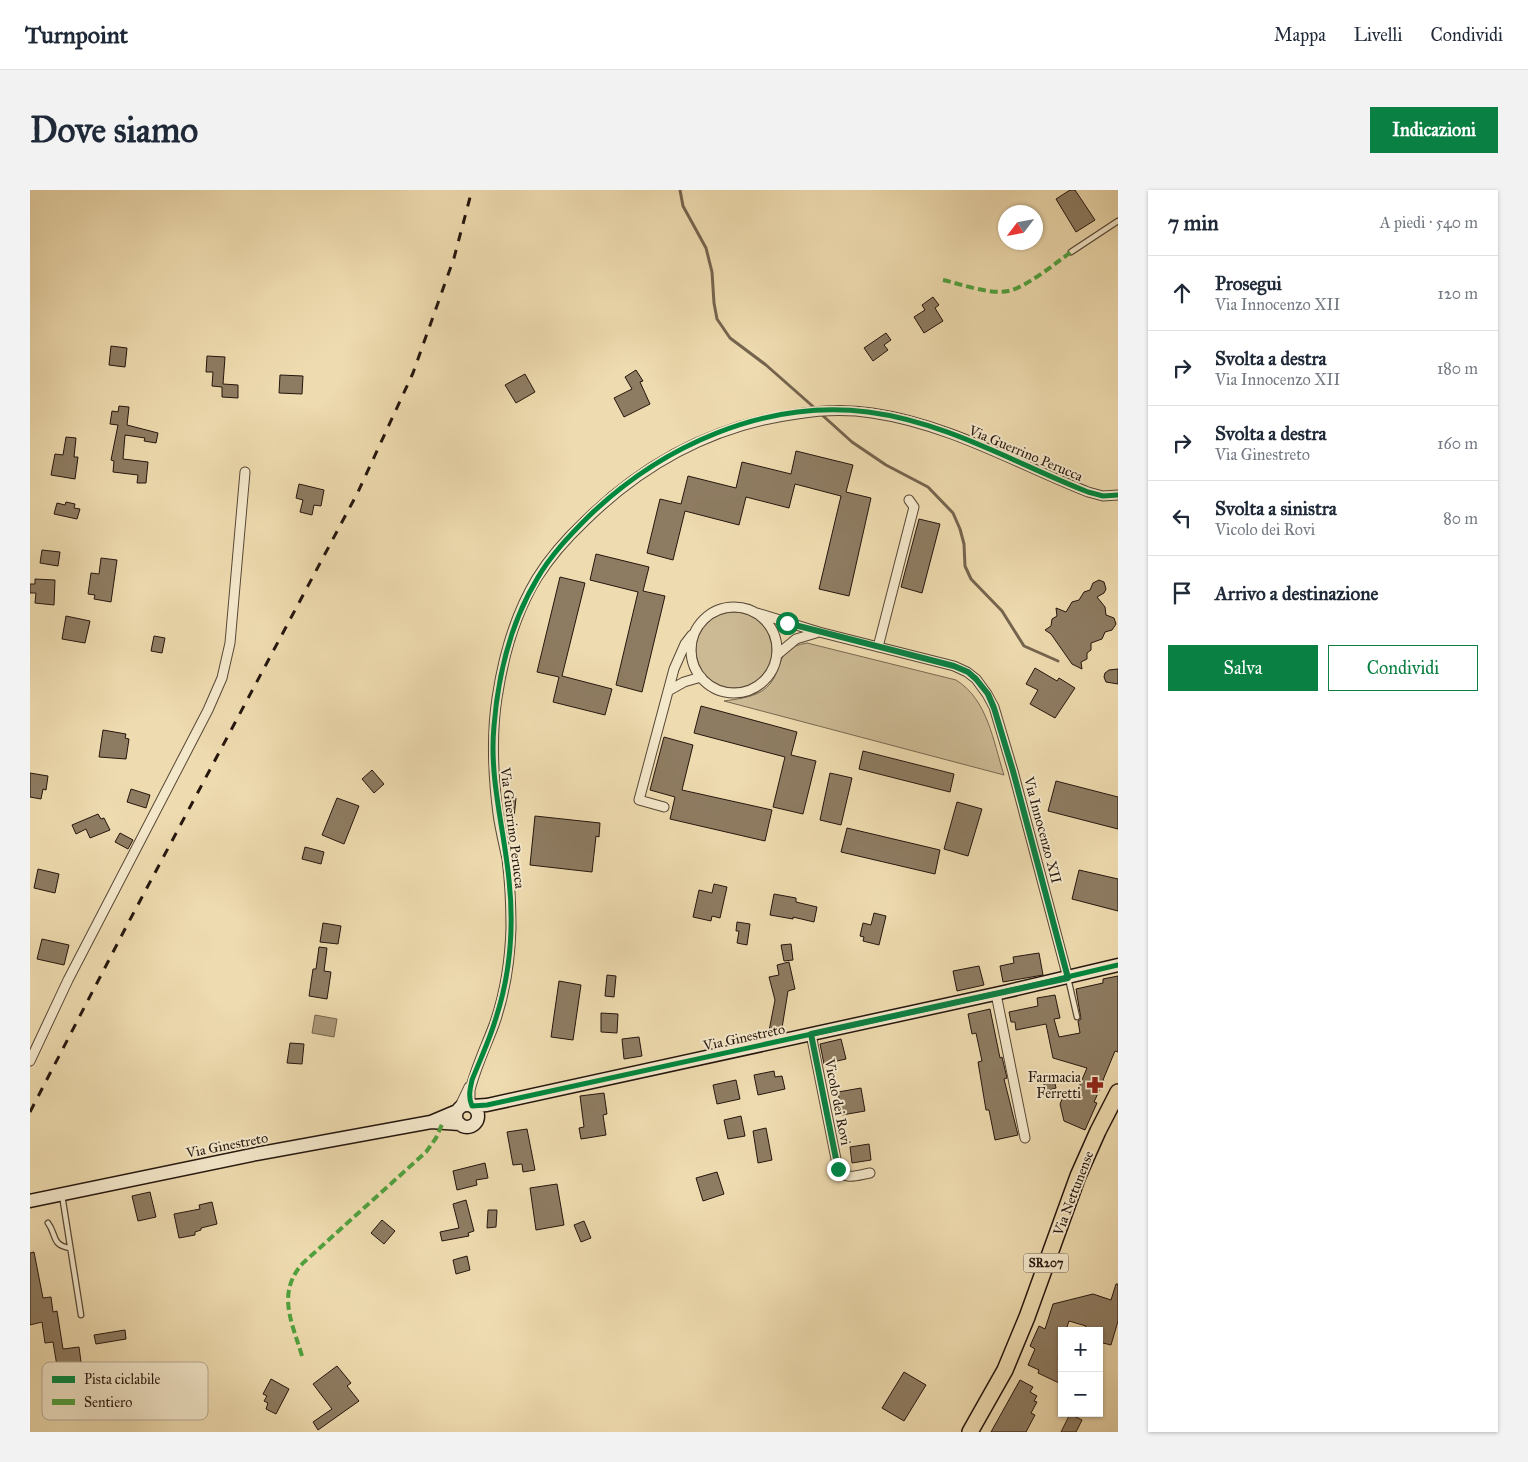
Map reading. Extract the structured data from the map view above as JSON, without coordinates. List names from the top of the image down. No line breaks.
{"streets":{"main road":["Via Nettunense","SR207"],"street":["Via Guerrino Perucca","Via Innocenzo XII","Via Ginestreto","Vicolo dei Rovi"]},"crossings":[["Via Guerrino Perucca","Via Ginestreto"],["Via Innocenzo XII","Via Ginestreto"],["Via Ginestreto","Vicolo dei Rovi"]],"places":{"pharmacy":["Farmacia Ferretti"]},"legend":["Pista ciclabile","Sentiero"],"north":"bottom left","page":{"header":"Turnpoint","nav":["Mappa","Livelli","Condividi"],"buttons":["Indicazioni",["Salva","Condividi"]],"title":"Dove siamo","heading":["7 min","A piedi · 540 m"],"list":[["Prosegui","Via Innocenzo XII","120 m"],["Svolta a destra","Via Innocenzo XII","180 m"],["Svolta a destra","Via Ginestreto","160 m"],["Svolta a sinistra","Vicolo dei Rovi","80 m"],"Arrivo a destinazione"],"map_buttons":["+","−"]}}
